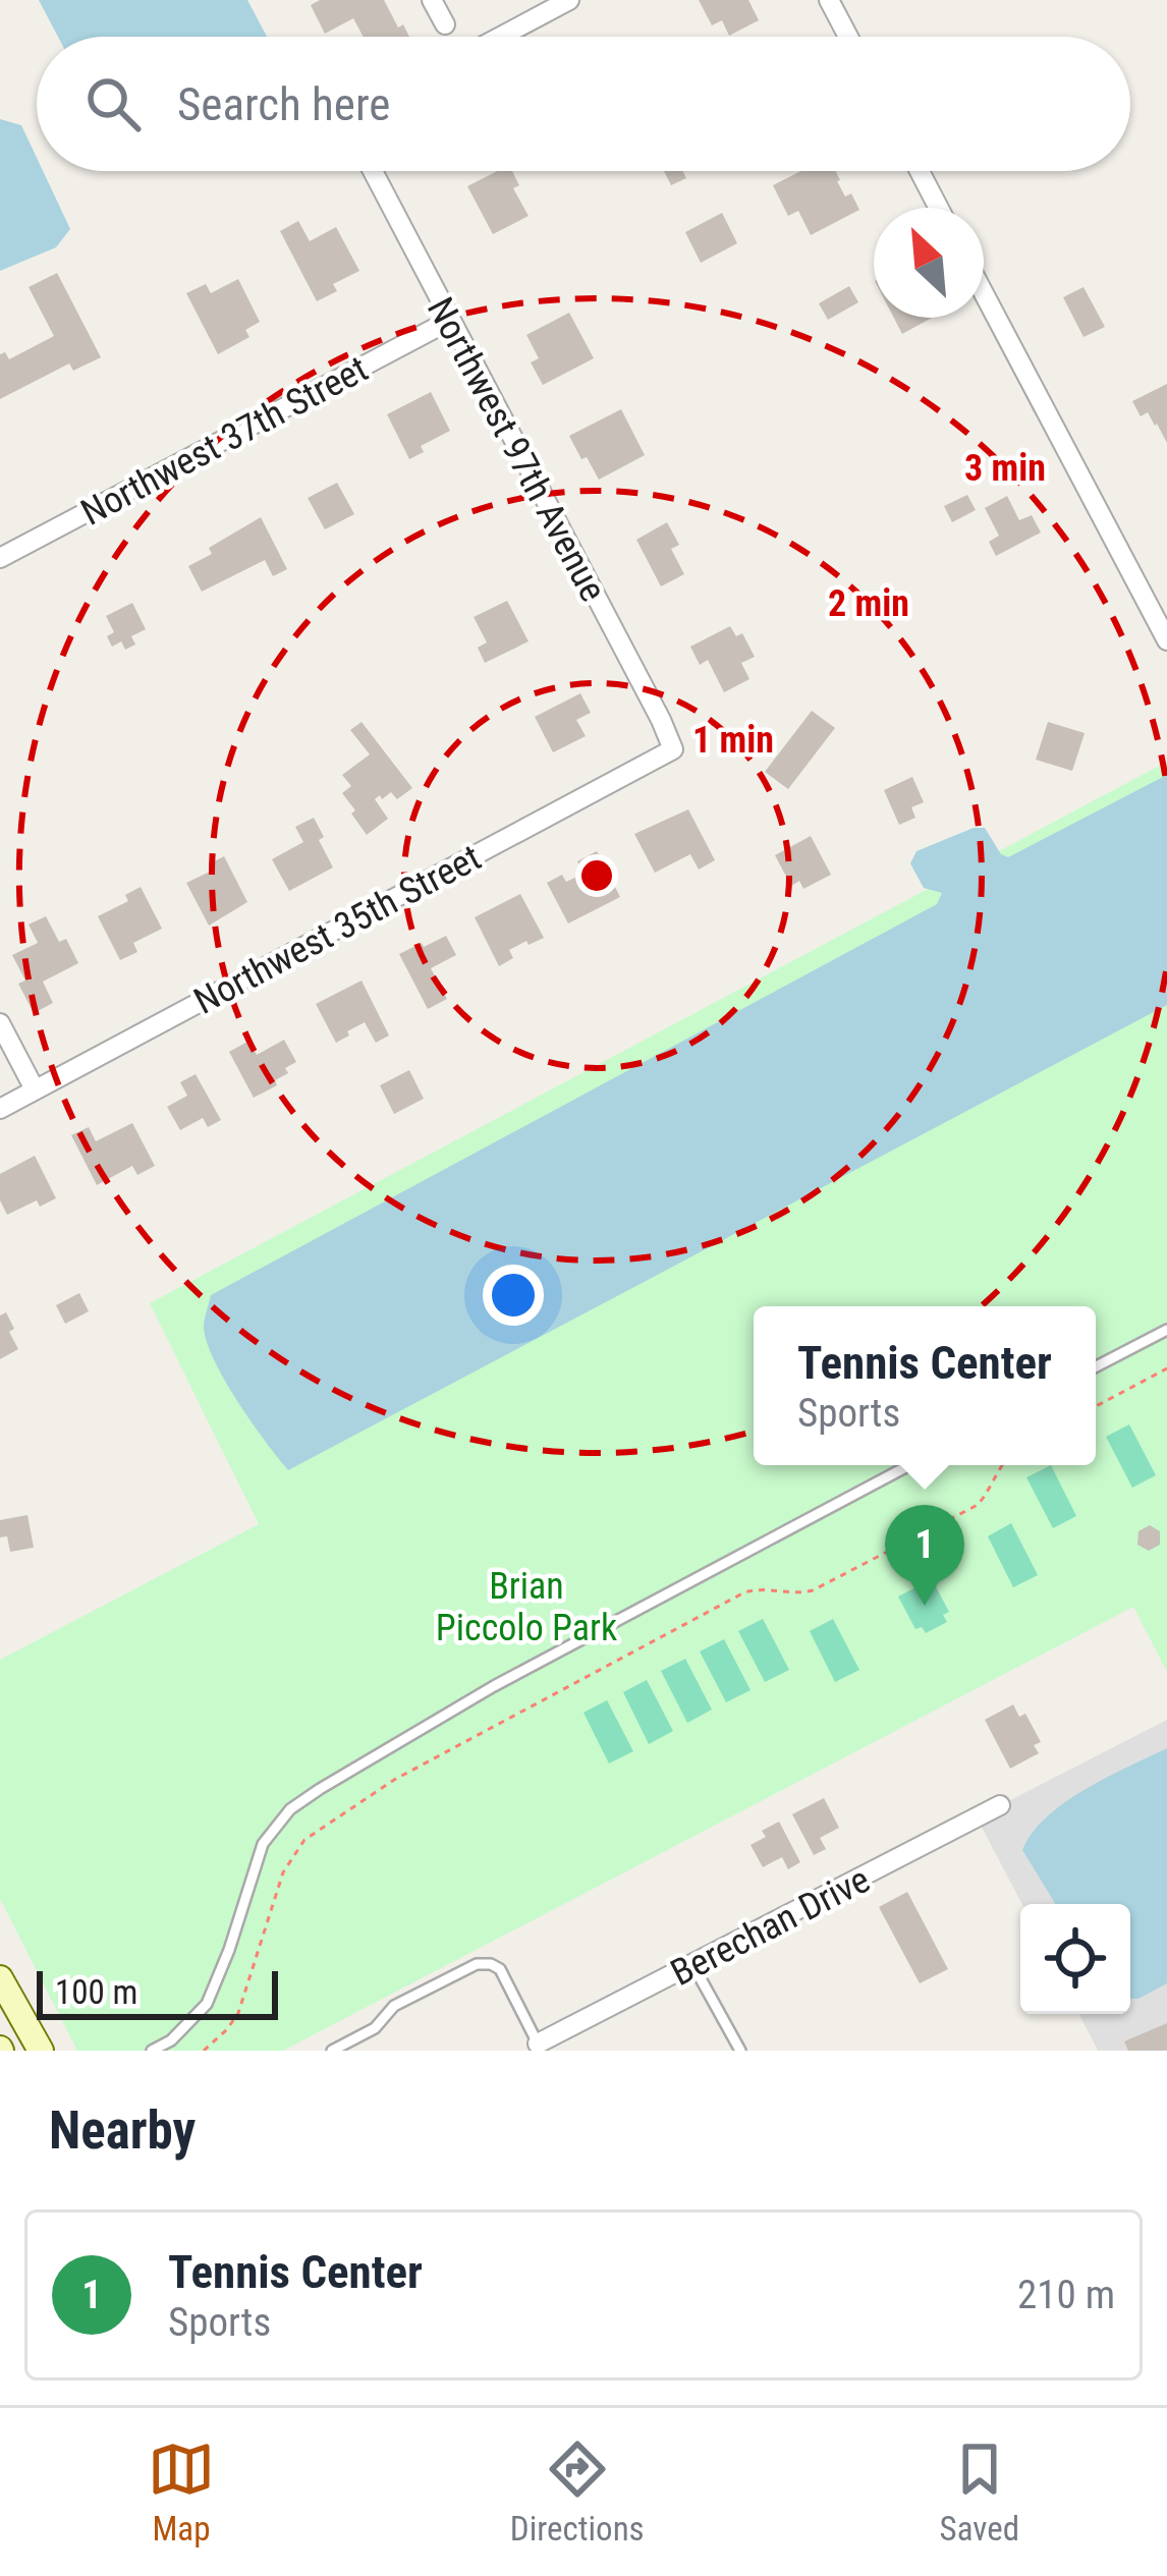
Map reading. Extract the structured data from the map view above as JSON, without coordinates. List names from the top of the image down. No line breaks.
{"streets":{"street":["Northwest 37th Street","Northwest 97th Avenue","Northwest 35th Street","Berechan Drive"]},"crossings":[["Northwest 37th Street","Northwest 97th Avenue"],["Northwest 97th Avenue","Northwest 35th Street"]],"parks":["Brian Piccolo Park"],"scale_bar":"100 m","north":"top left","page":{"search":"Search here","popup":["Tennis Center","Sports"],"pins":"1","scale":"100 m","heading":"Nearby","list":[{"mark":"1","name":"Tennis Center","note":"Sports","value":"210 m"}],"nav":["Map","Directions","Saved"]},"rings":["3 min","2 min","1 min"]}
